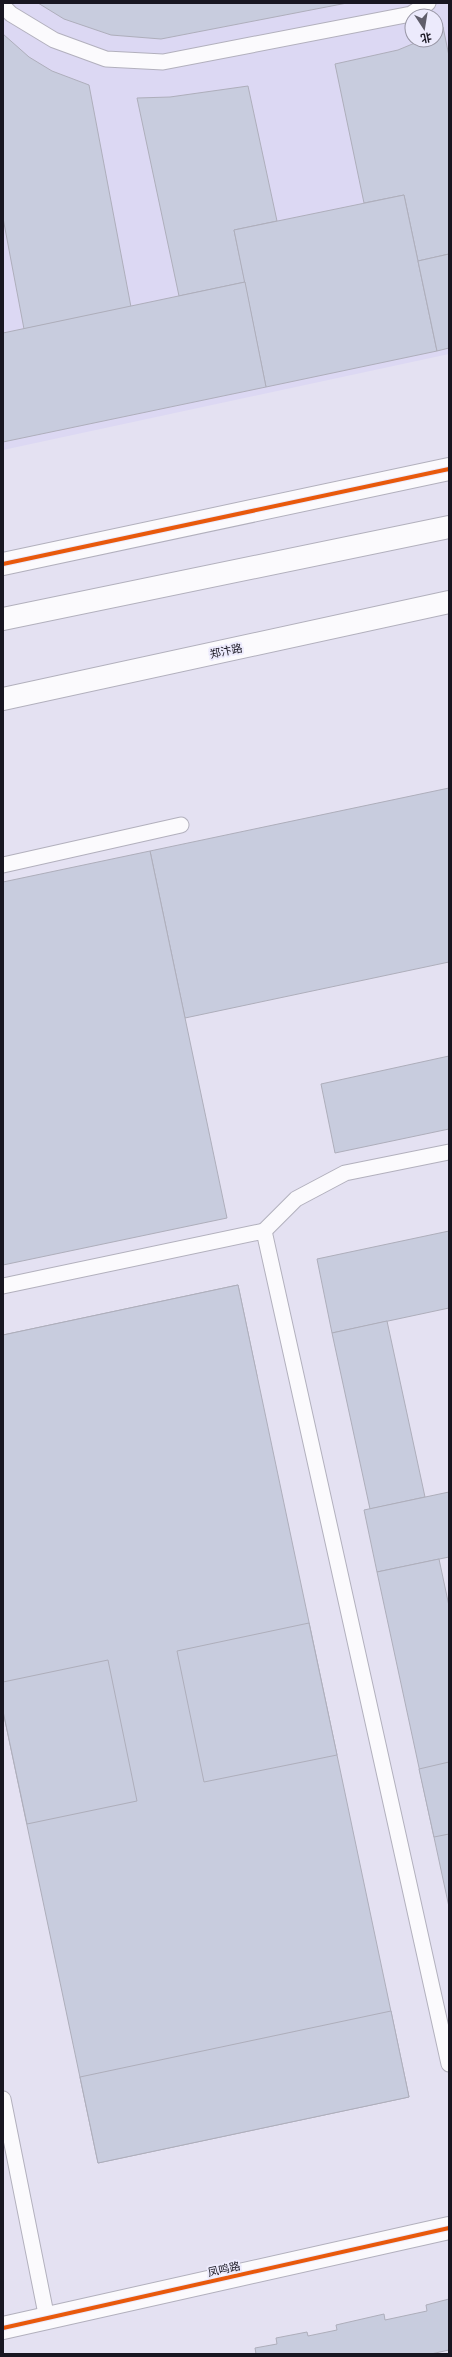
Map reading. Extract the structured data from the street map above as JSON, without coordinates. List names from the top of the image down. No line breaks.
{"streets":{"street":["郑汴路","凤鸣路"]},"north":"bottom"}
